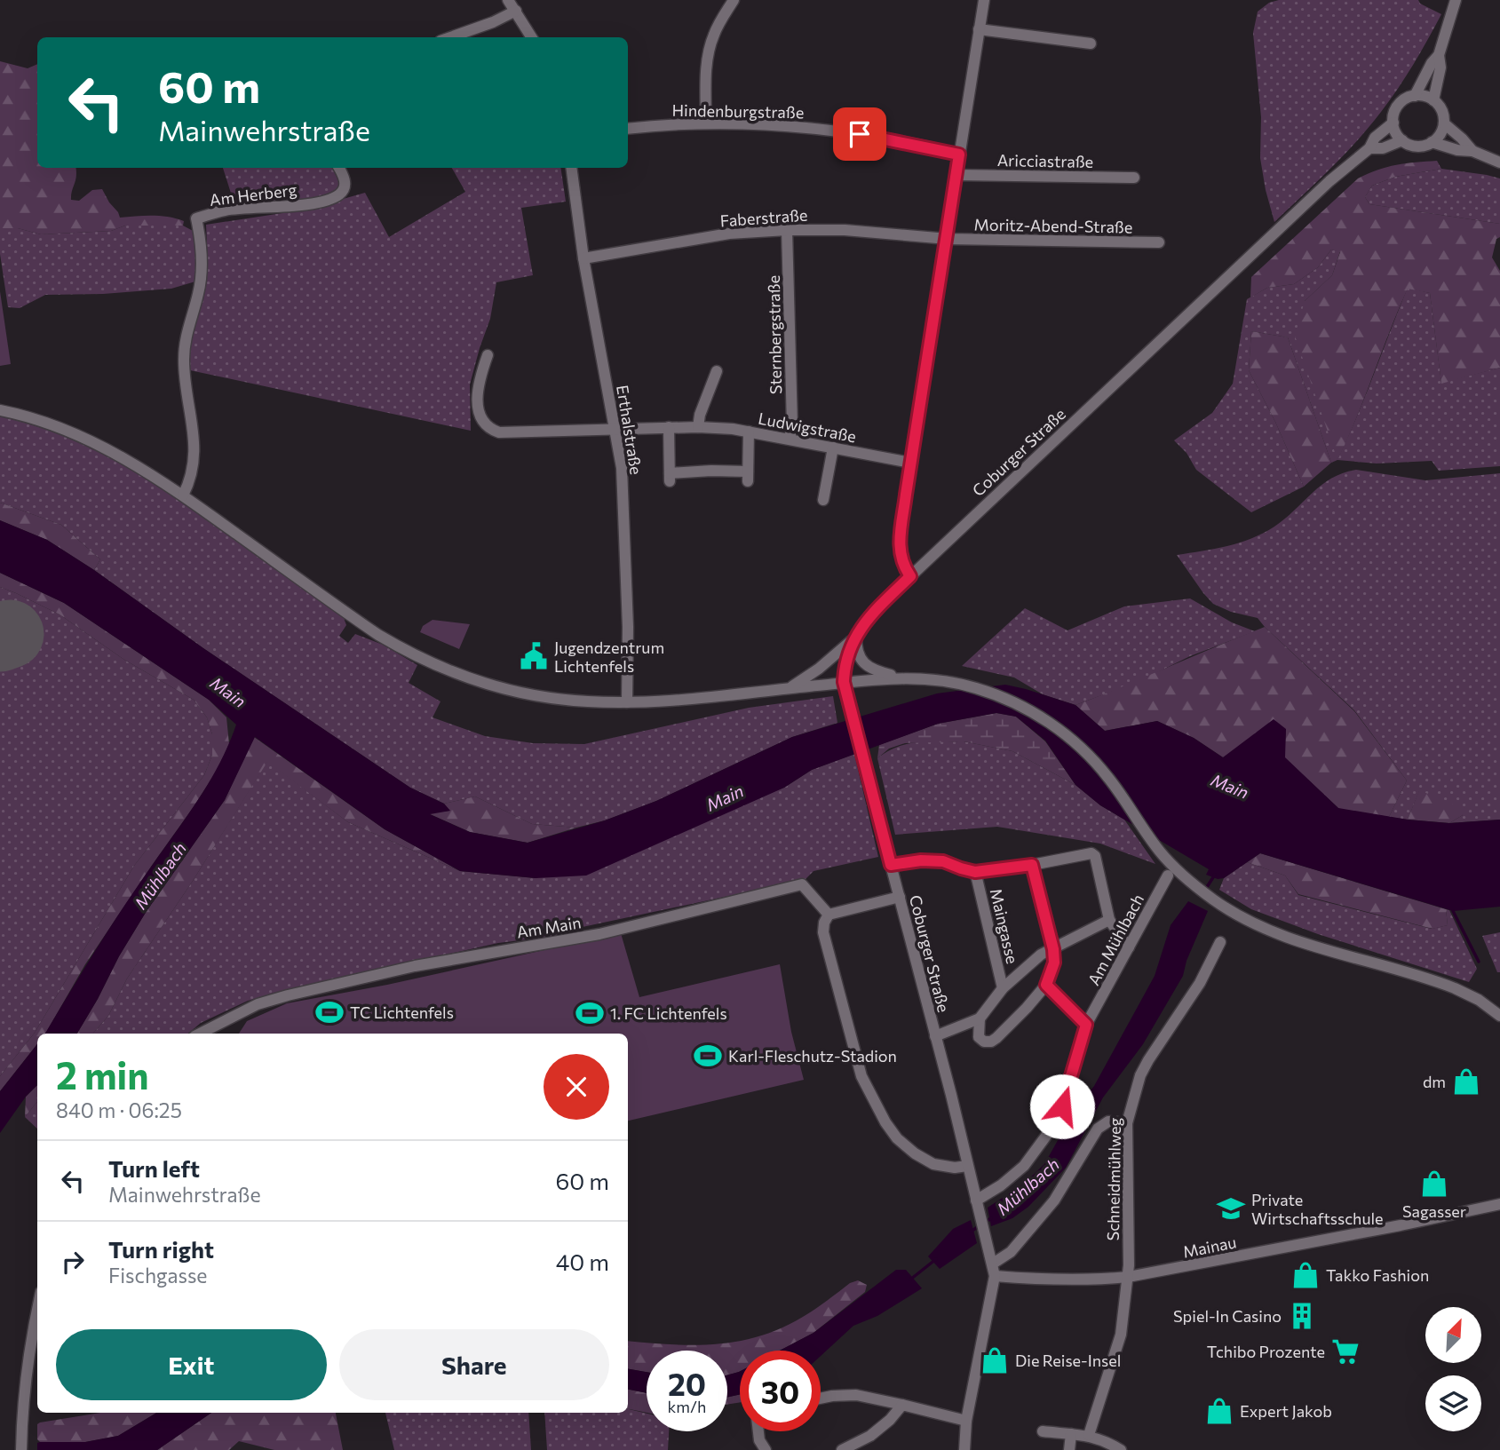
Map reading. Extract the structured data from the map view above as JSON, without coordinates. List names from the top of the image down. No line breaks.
{"streets":{"street":["Hindenburgstraße","Aricciastraße","Am Herberg","Faberstraße","Moritz-Abend-Straße","Sternbergstraße","Ludwigstraße","Erthalstraße","Coburger Straße","Maingasse","Am Main","Am Mühlbach","Schneidmühlweg","Mainau"]},"crossings":[["Faberstraße","Moritz-Abend-Straße"],["Faberstraße","Sternbergstraße"],["Faberstraße","Erthalstraße"],["Sternbergstraße","Ludwigstraße"],["Ludwigstraße","Erthalstraße"],["Coburger Straße","Am Mühlbach"],["Coburger Straße","Mainau"],["Schneidmühlweg","Mainau"]],"water":["Main","Mühlbach"],"places":{"public building":["Jugendzentrum Lichtenfels"],"sports":["TC Lichtenfels","1. FC Lichtenfels","Karl-Fleschutz-Stadion"],"shop":["dm","Sagasser","Takko Fashion","Die Reise-Insel","Expert Jakob"],"school or university":["Private Wirtschaftsschule"],"building":["Spiel-In Casino"],"supermarket":["Tchibo Prozente"]},"north":"top right","page":{"turn":["60 m","Mainwehrstraße"],"heading":["2 min","840 m · 06:25"],"list":[{"name":"Turn left","note":"Mainwehrstraße","value":"60 m"},{"name":"Turn right","note":"Fischgasse","value":"40 m"}],"buttons":["Exit","Share"],"speed":"20 km/h","limit":"30"}}
